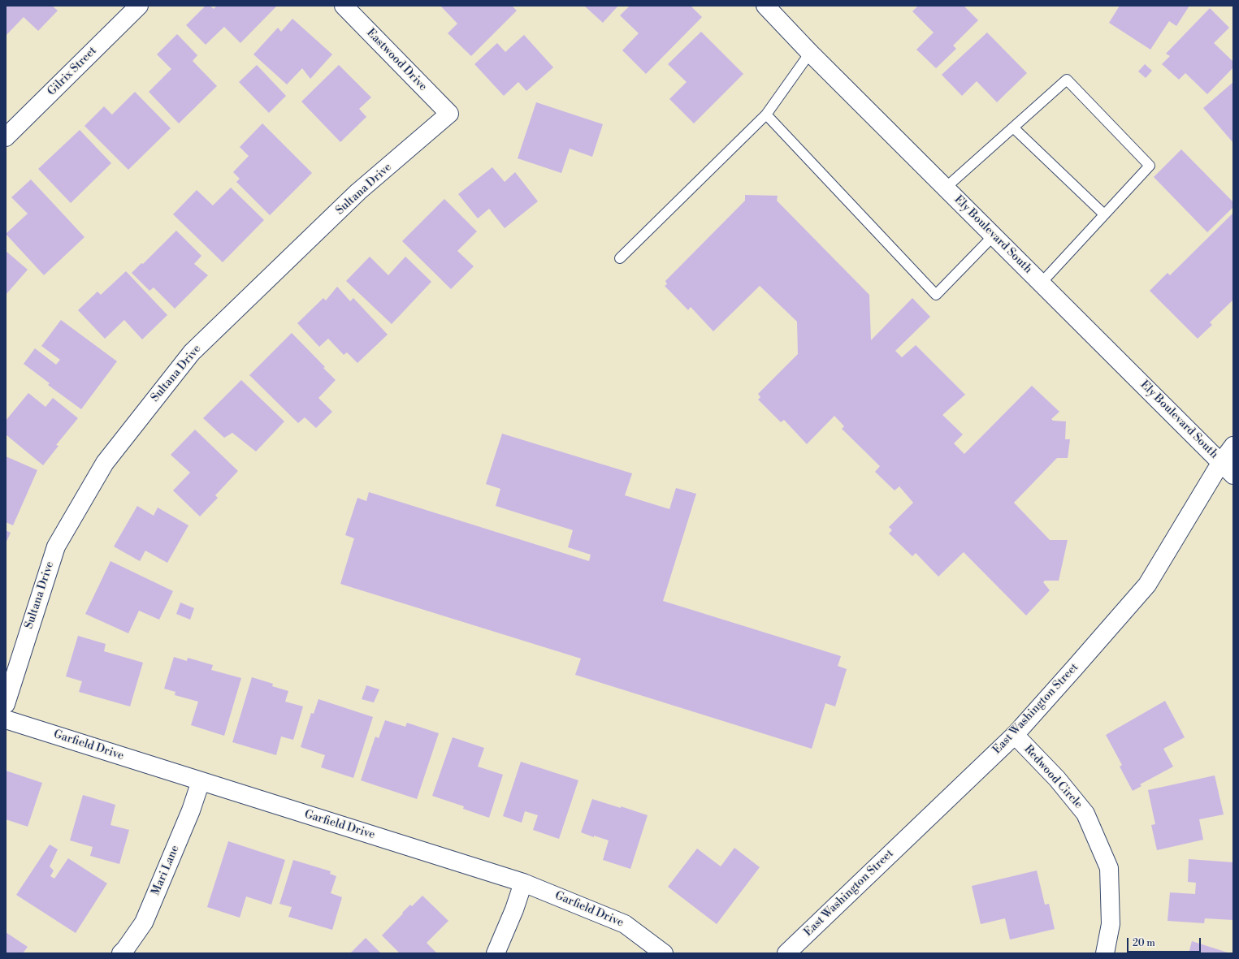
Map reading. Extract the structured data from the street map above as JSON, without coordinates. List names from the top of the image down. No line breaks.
{"streets":{"street":["Eastwood Drive","Gilrix Street","Sultana Drive","Ely Boulevard South","East Washington Street","Garfield Drive","Redwood Circle","Mari Lane"]},"crossings":[["Eastwood Drive","Sultana Drive"],["Ely Boulevard South","East Washington Street"],["East Washington Street","Redwood Circle"],["Garfield Drive","Mari Lane"]],"scale_bar":"20 m"}
